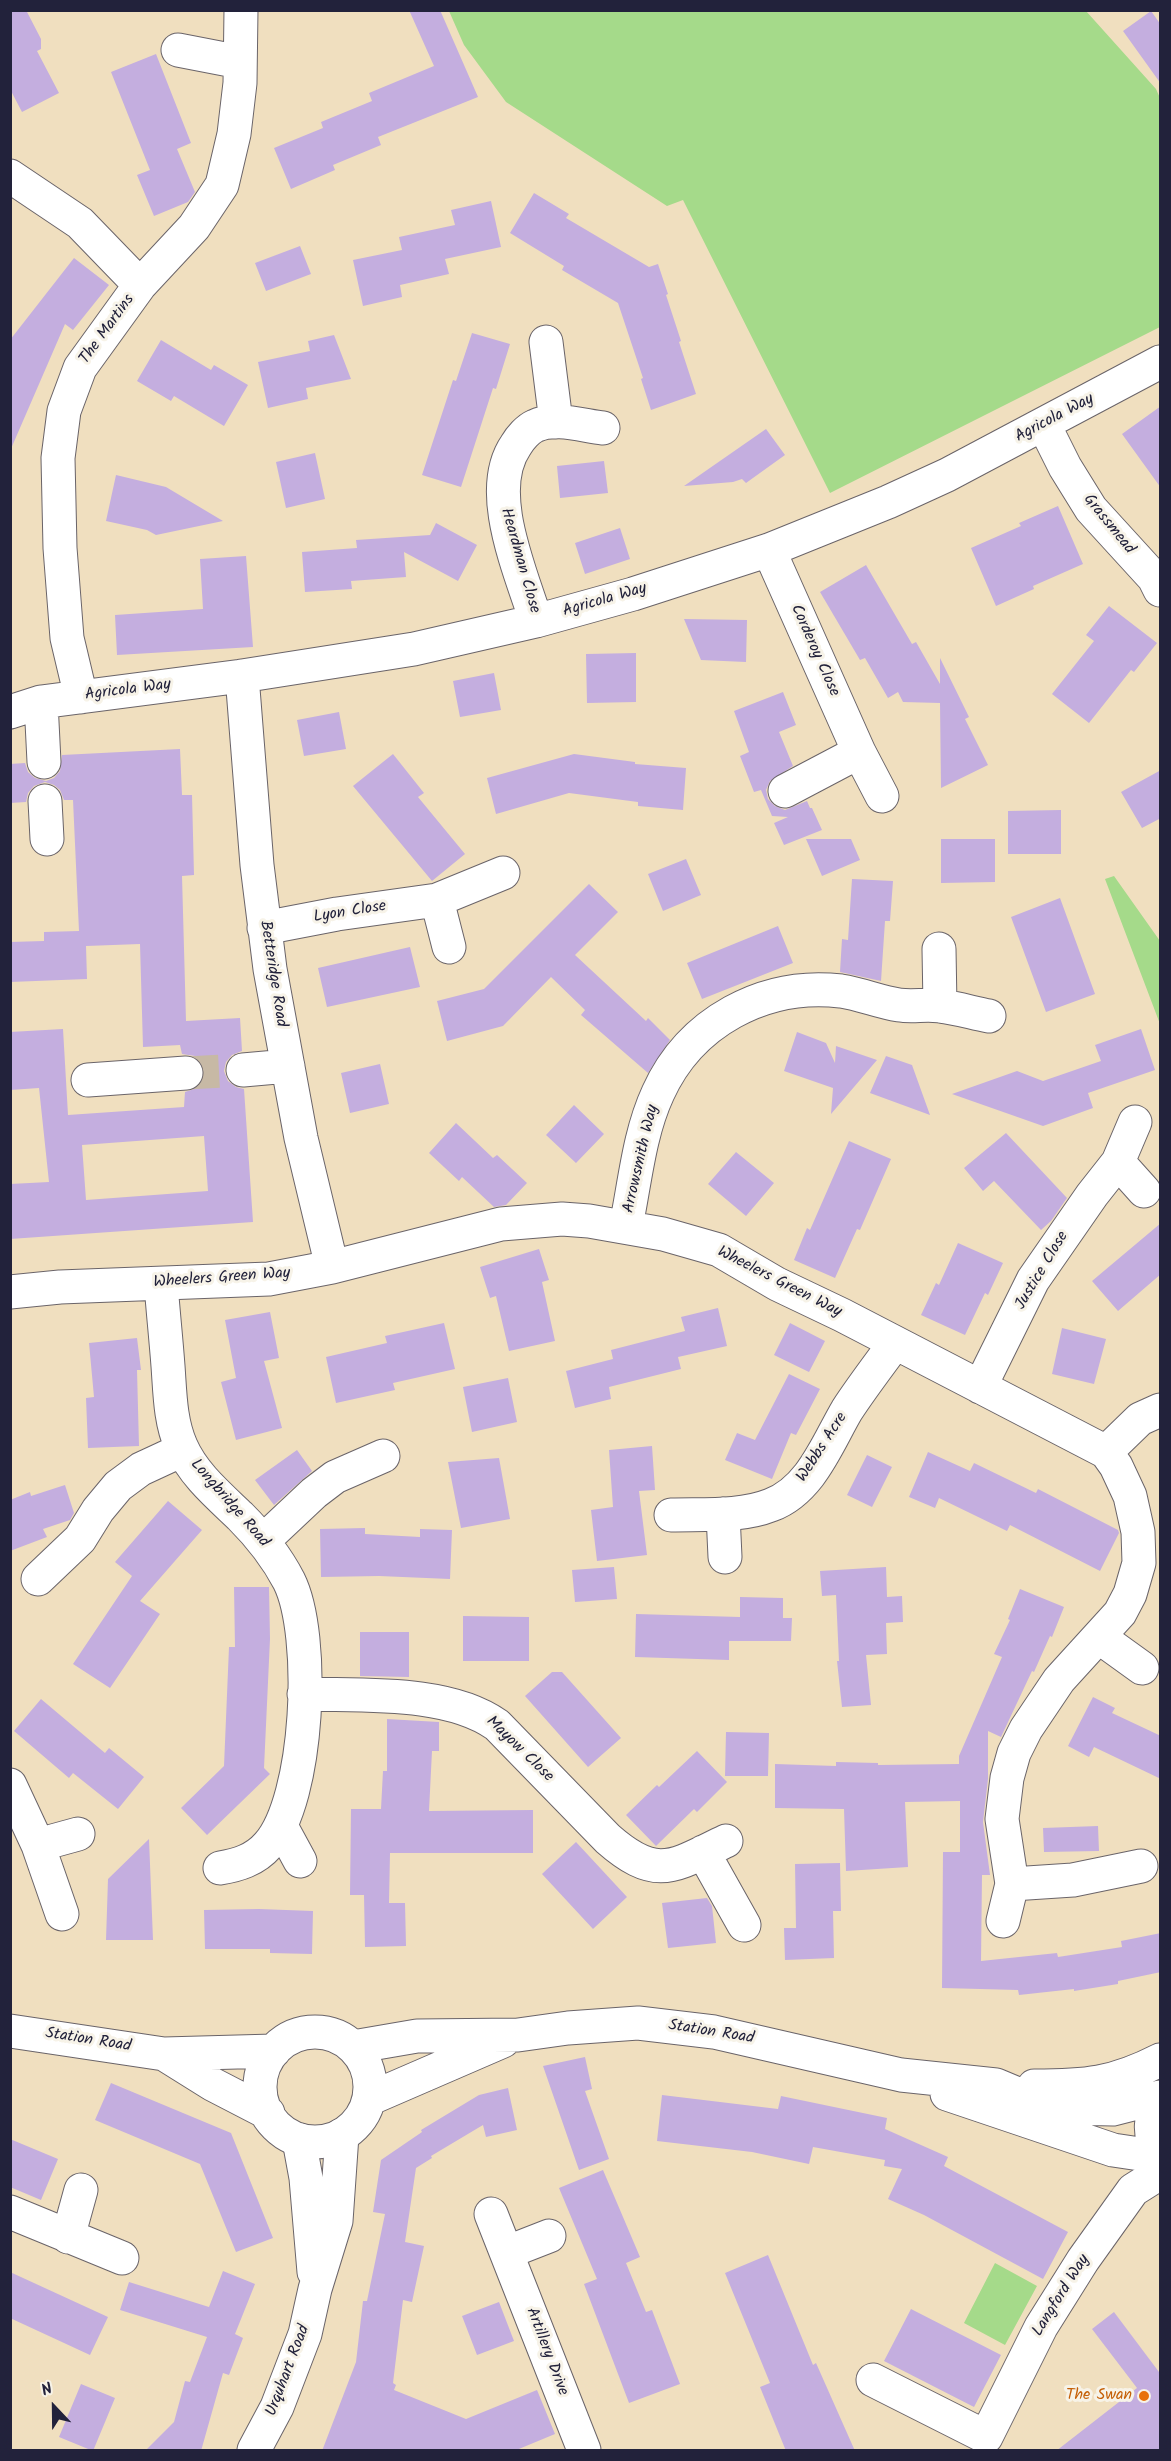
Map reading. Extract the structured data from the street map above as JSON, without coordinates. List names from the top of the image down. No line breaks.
{"streets":{"street":["The Martins","Agricola Way","Grassmead","Heardman Close","Corderoy Close","Lyon Close","Betteridge Road","Arrowsmith Way","Justice Close","Wheelers Green Way","Webbs Acre","Longbridge Road","Mayow Close","Station Road","Langford Way","Artillery Drive","Urquhart Road"]},"crossings":[["The Martins","Agricola Way"],["Agricola Way","Grassmead"],["Agricola Way","Heardman Close"],["Agricola Way","Corderoy Close"],["Agricola Way","Betteridge Road"],["Lyon Close","Betteridge Road"],["Betteridge Road","Wheelers Green Way"],["Arrowsmith Way","Wheelers Green Way"],["Justice Close","Wheelers Green Way"],["Wheelers Green Way","Webbs Acre"],["Wheelers Green Way","Longbridge Road"],["Longbridge Road","Mayow Close"],["Station Road","Urquhart Road"]],"places":["The Swan"],"north":"top"}
